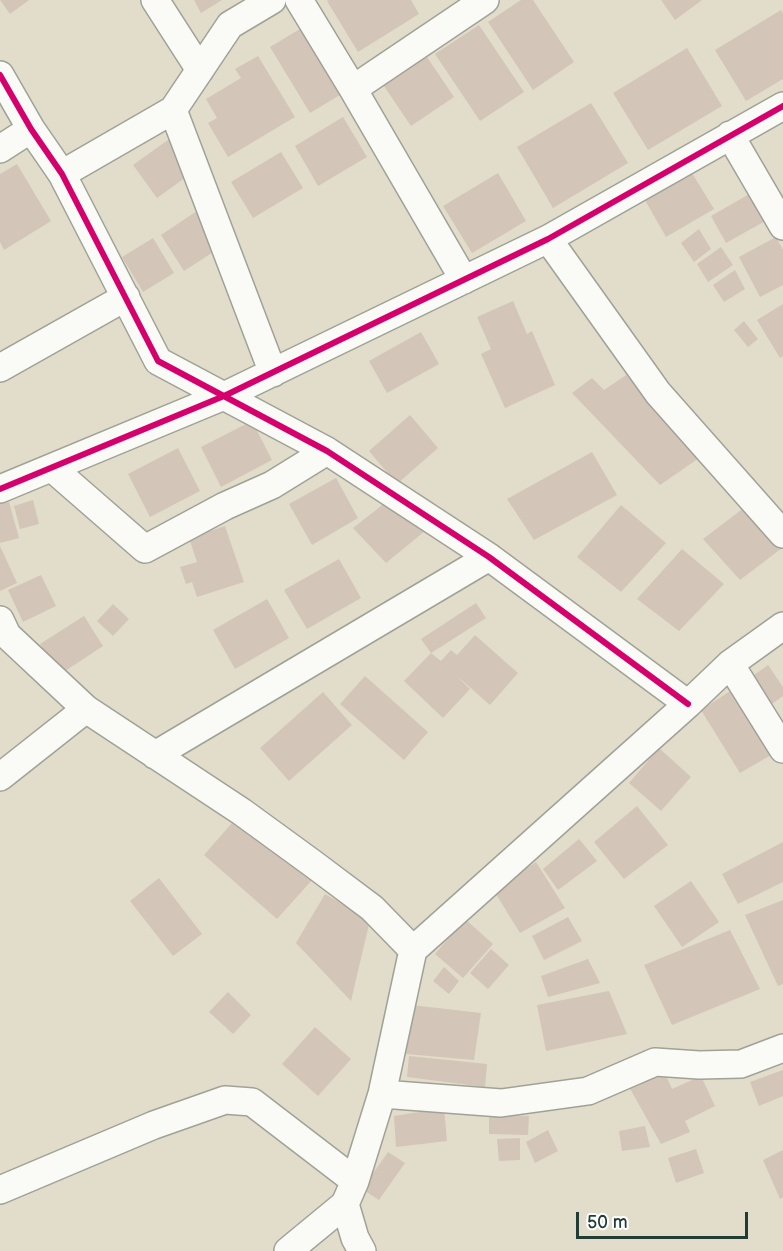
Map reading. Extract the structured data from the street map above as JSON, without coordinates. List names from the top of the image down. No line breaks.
{"scale_bar":"50 m"}
